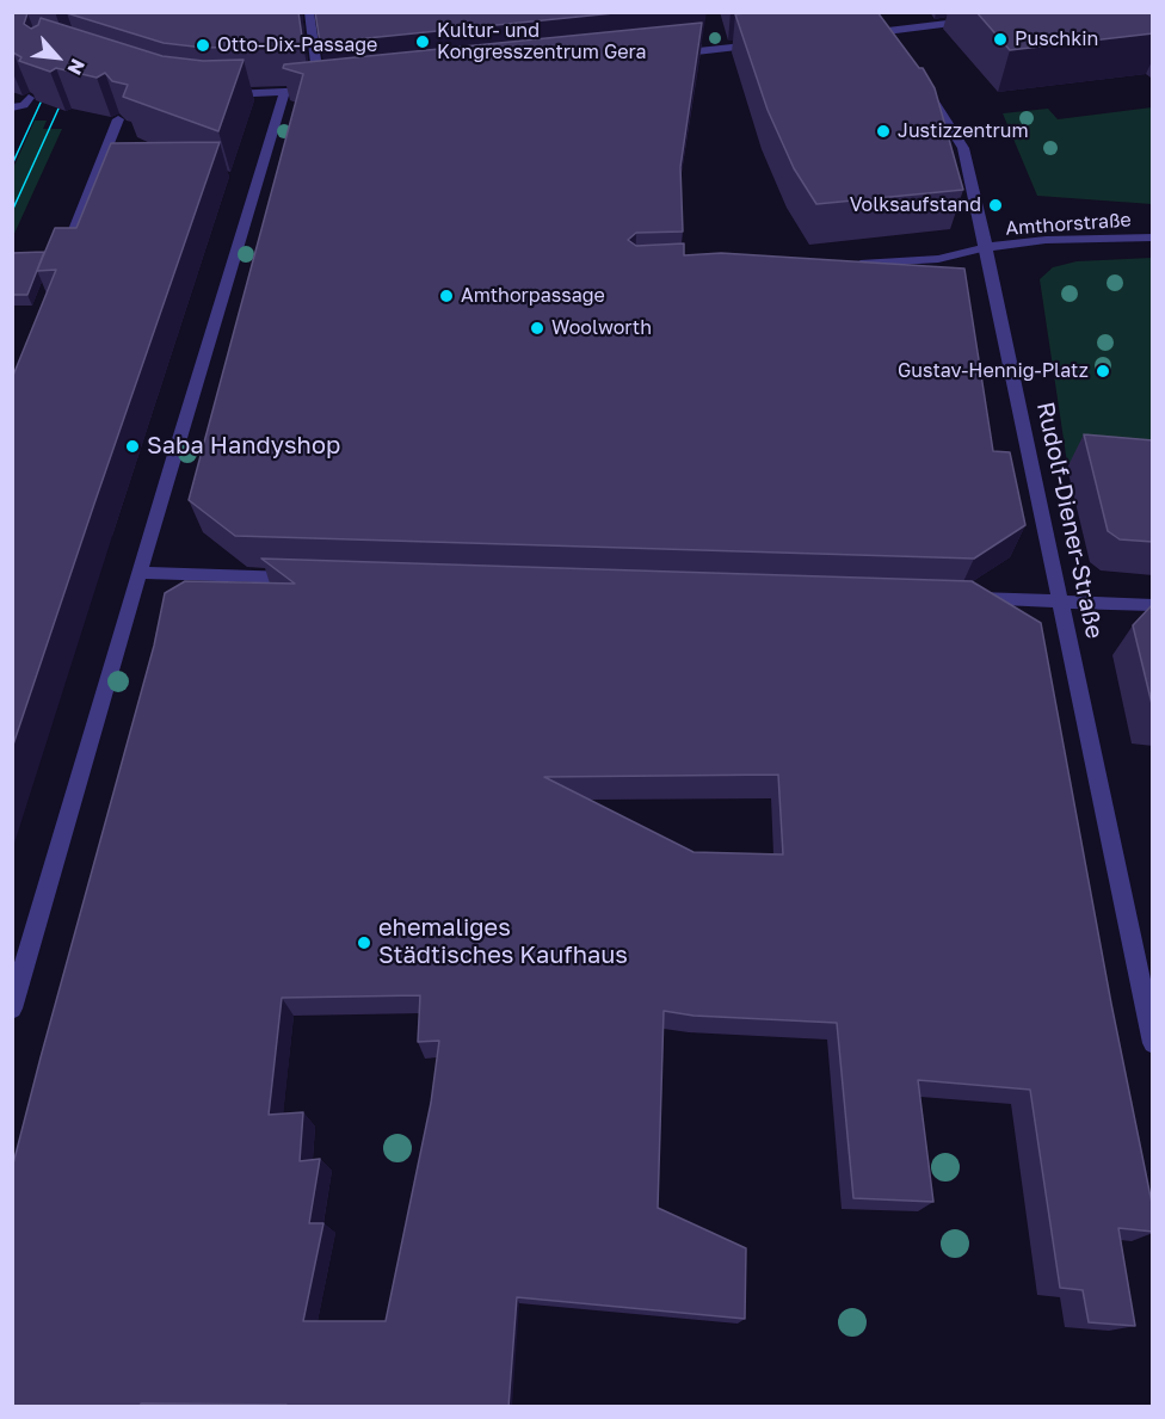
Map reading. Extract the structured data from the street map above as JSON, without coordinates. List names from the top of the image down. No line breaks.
{"streets":{"street":["Amthorstraße","Rudolf-Diener-Straße"]},"crossings":[["Amthorstraße","Rudolf-Diener-Straße"]],"places":["Puschkin","Kultur- und Kongresszentrum Gera","Otto-Dix-Passage","Justizzentrum","Volksaufstand","Amthorpassage","Woolworth","Gustav-Hennig-Platz","Saba Handyshop","ehemaliges Städtisches Kaufhaus"],"north":"bottom right"}
